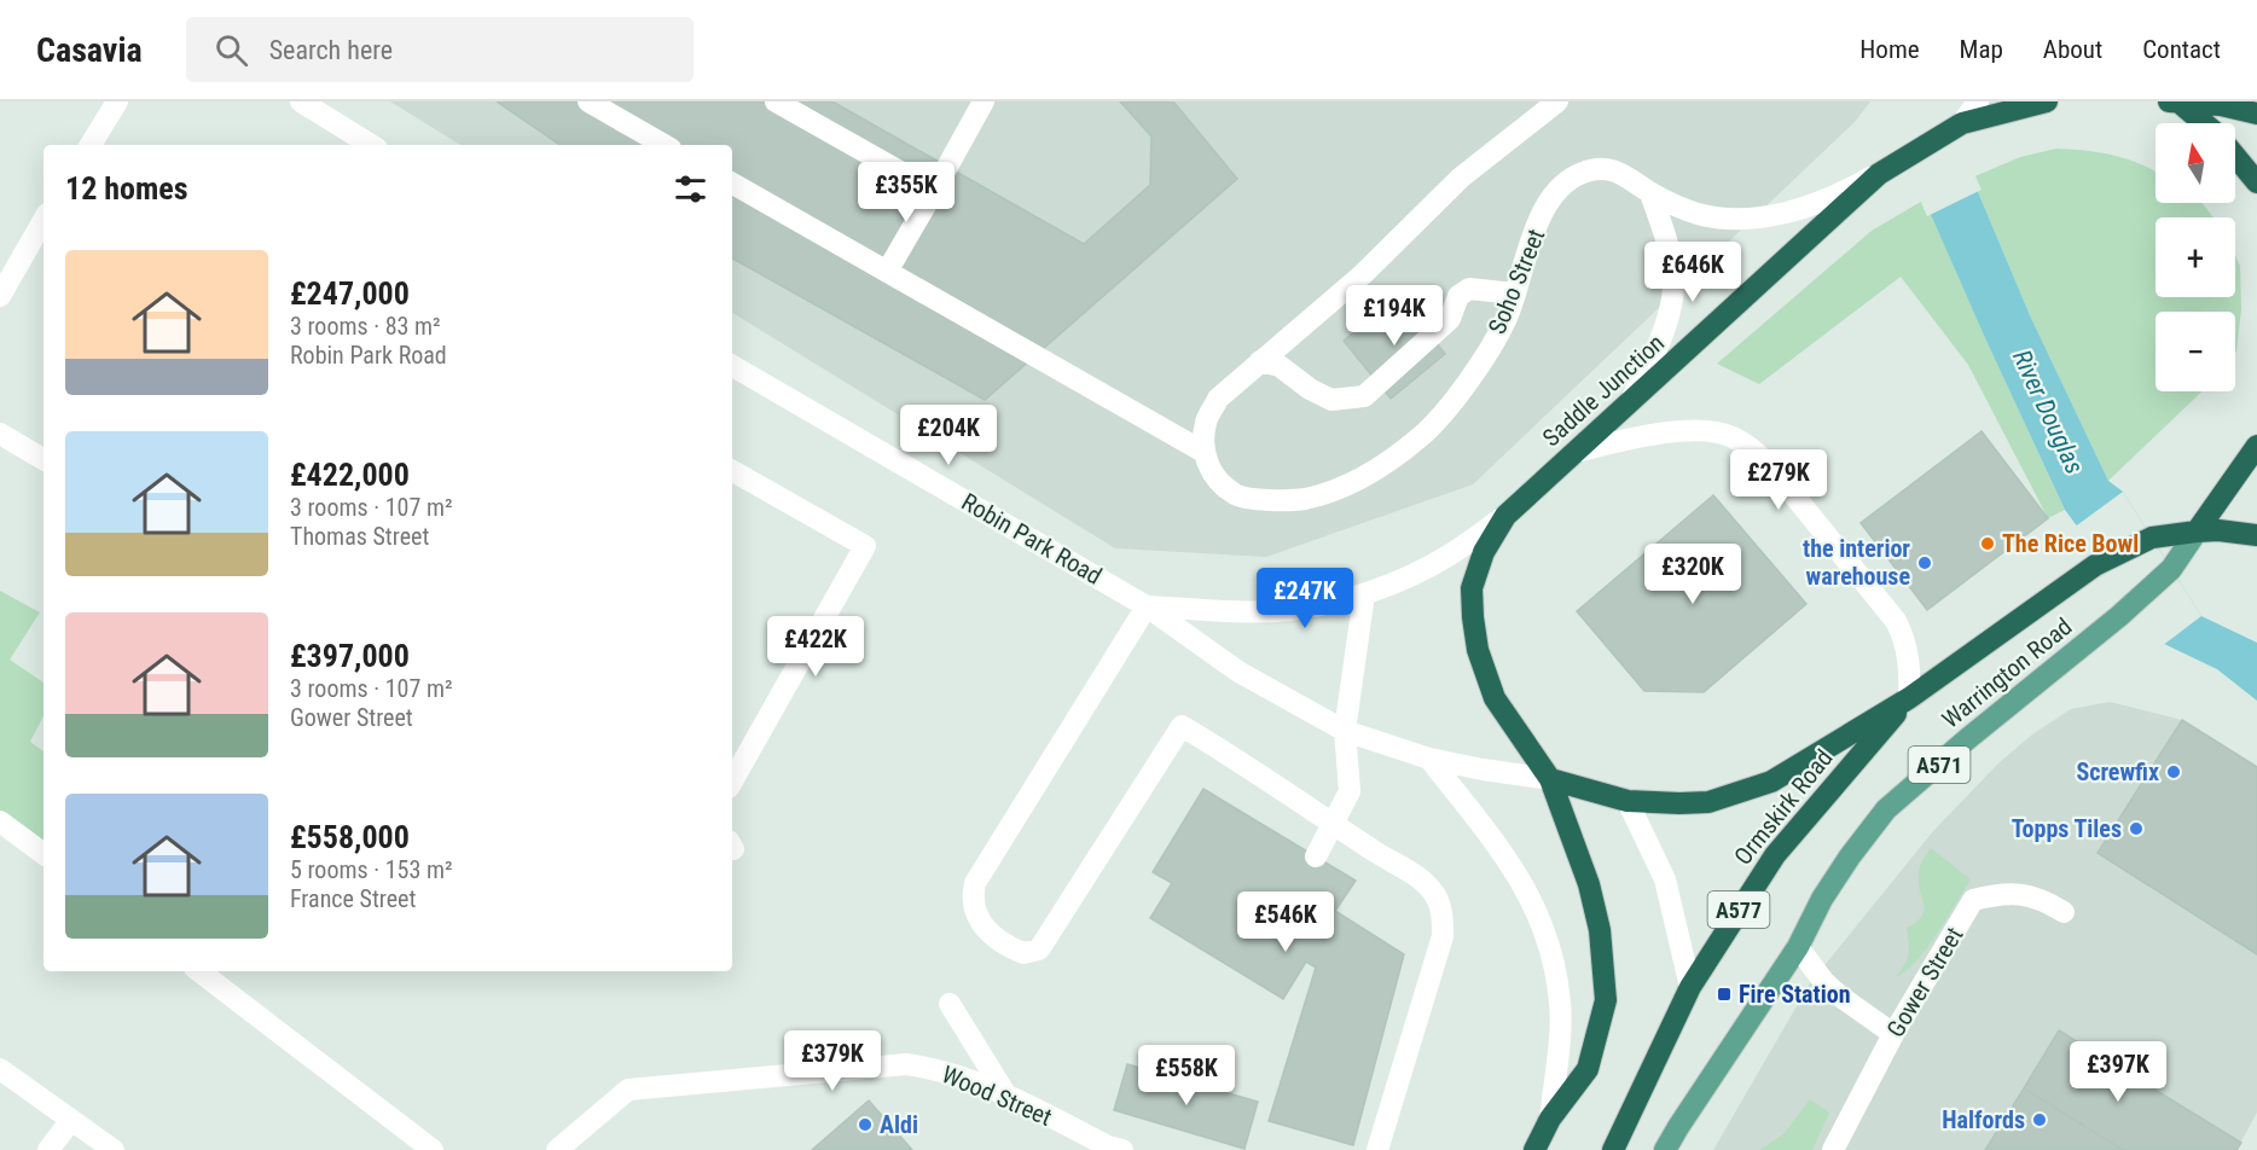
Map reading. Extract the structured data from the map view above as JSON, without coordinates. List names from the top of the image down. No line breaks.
{"streets":{"highway":["Saddle Junction","Ormskirk Road","A577"],"main road":["Warrington Road","A571"],"street":["Soho Street","Robin Park Road","Gower Street","Wood Street"]},"crossings":[["Soho Street","Saddle Junction"],["Saddle Junction","Robin Park Road"],["Saddle Junction","A577"],["Robin Park Road","A577"],["Warrington Road","A577"],["Ormskirk Road","A577"]],"water":["River Douglas"],"places":{"other":["The Rice Bowl","the interior warehouse","Screwfix","Topps Tiles","Halfords","Aldi"],"transit":["Fire Station"]},"north":"top","page":{"header":"Casavia","search":"Search here","nav":["Home","Map","About","Contact"],"map_buttons":["+","−"],"heading":"12 homes","price":["£355K","£646K","£194K","£204K","£279K","£320K","£247K","£422K","£546K","£379K","£397K","£558K"],"list":[{"name":"£247,000","note":"3 rooms · 83 m² · Robin Park Road"},{"name":"£422,000","note":"3 rooms · 107 m² · Thomas Street"},{"name":"£397,000","note":"3 rooms · 107 m² · Gower Street"},{"name":"£558,000","note":"5 rooms · 153 m² · France Street"}]}}
